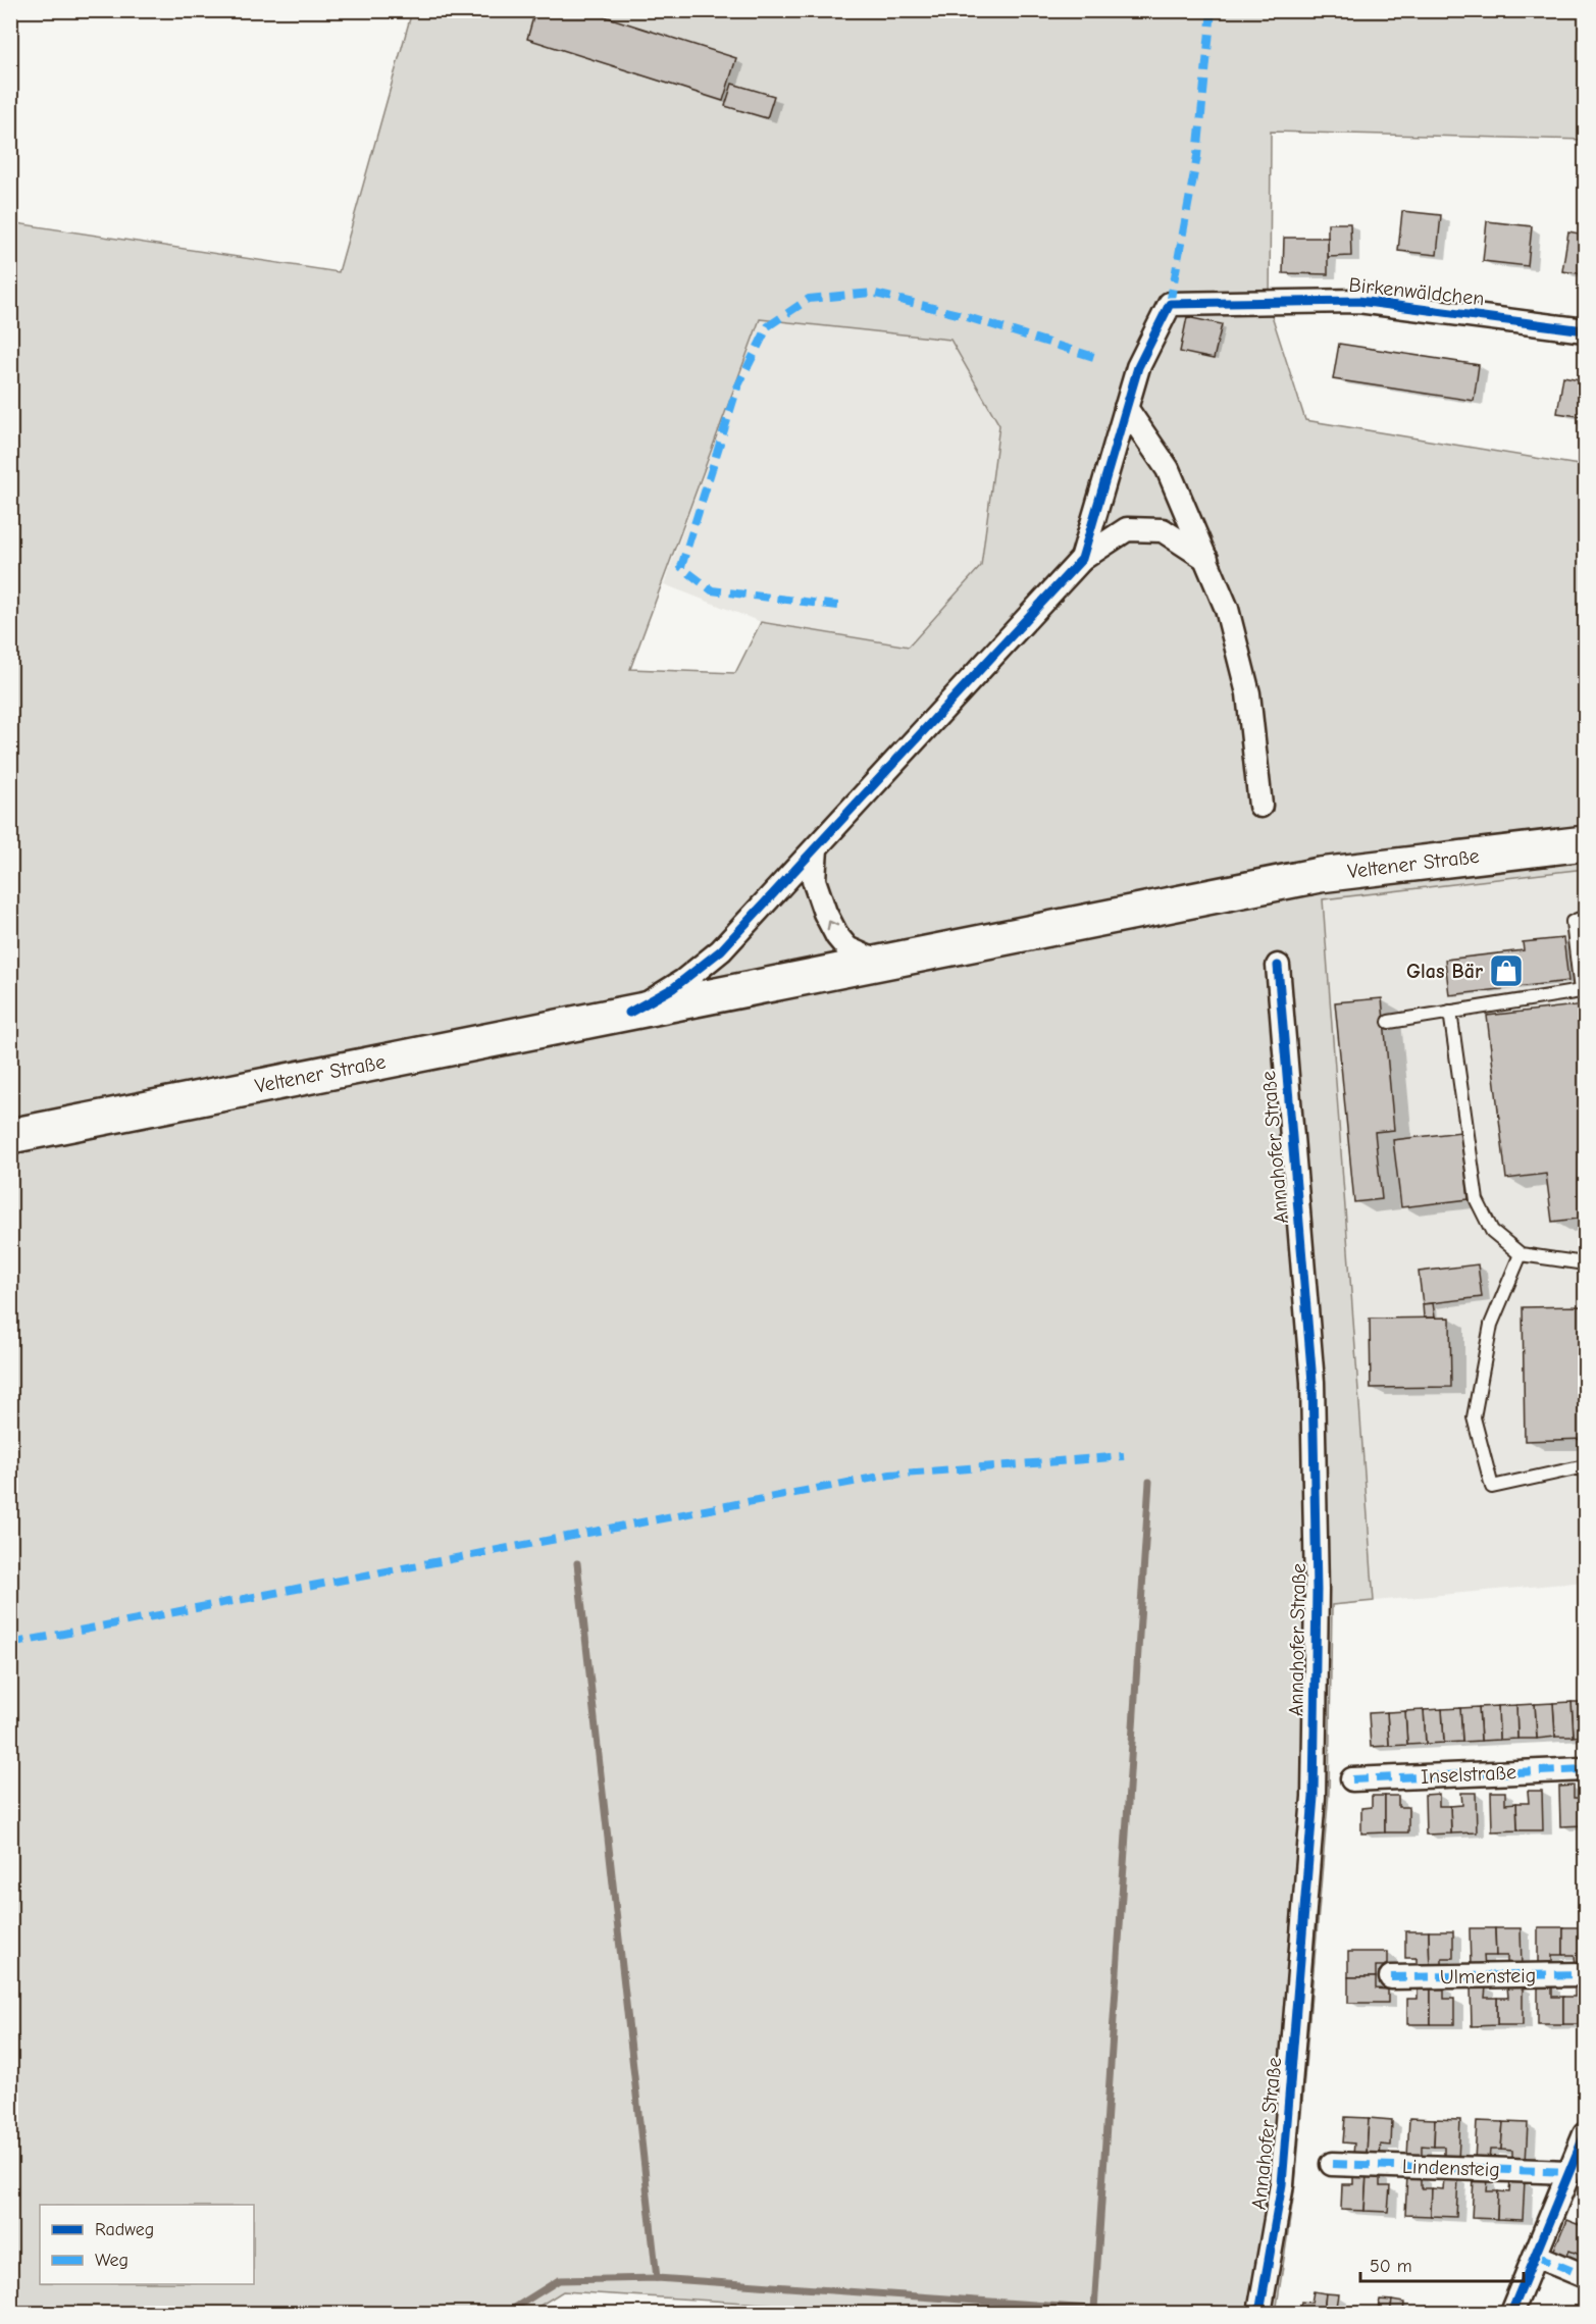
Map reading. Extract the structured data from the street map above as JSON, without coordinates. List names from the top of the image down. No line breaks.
{"streets":{"main road":["Veltener Straße"],"street":["Birkenwäldchen","Annahofer Straße","Inselstraße","Ulmensteig","Lindensteig"]},"places":{"shop":["Glas Bär"]},"legend":["Radweg","Weg"],"scale_bar":"50 m"}
